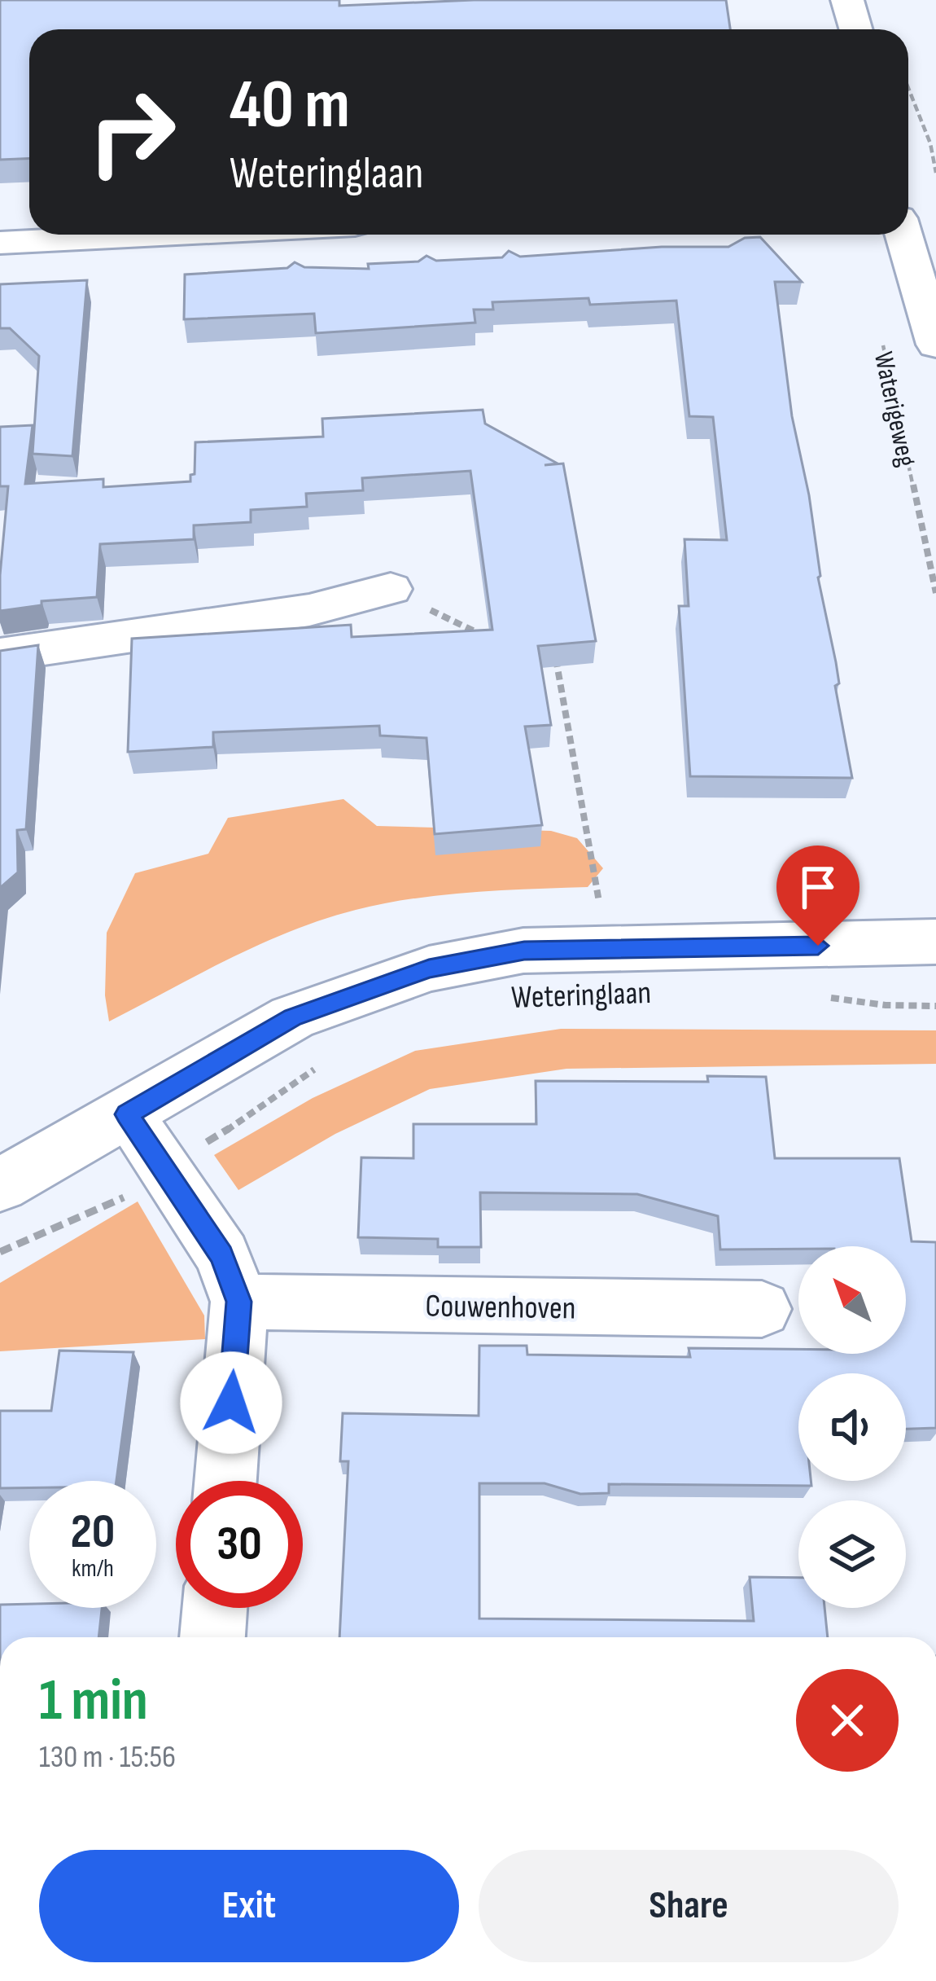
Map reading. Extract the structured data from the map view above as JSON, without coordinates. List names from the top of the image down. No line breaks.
{"streets":{"street":["Waterigeweg","Weteringlaan","Couwenhoven"]},"north":"top left","page":{"turn":["40 m","Weteringlaan"],"speed":"20 km/h","limit":"30","heading":["1 min","130 m · 15:56"],"buttons":["Exit","Share"]}}
